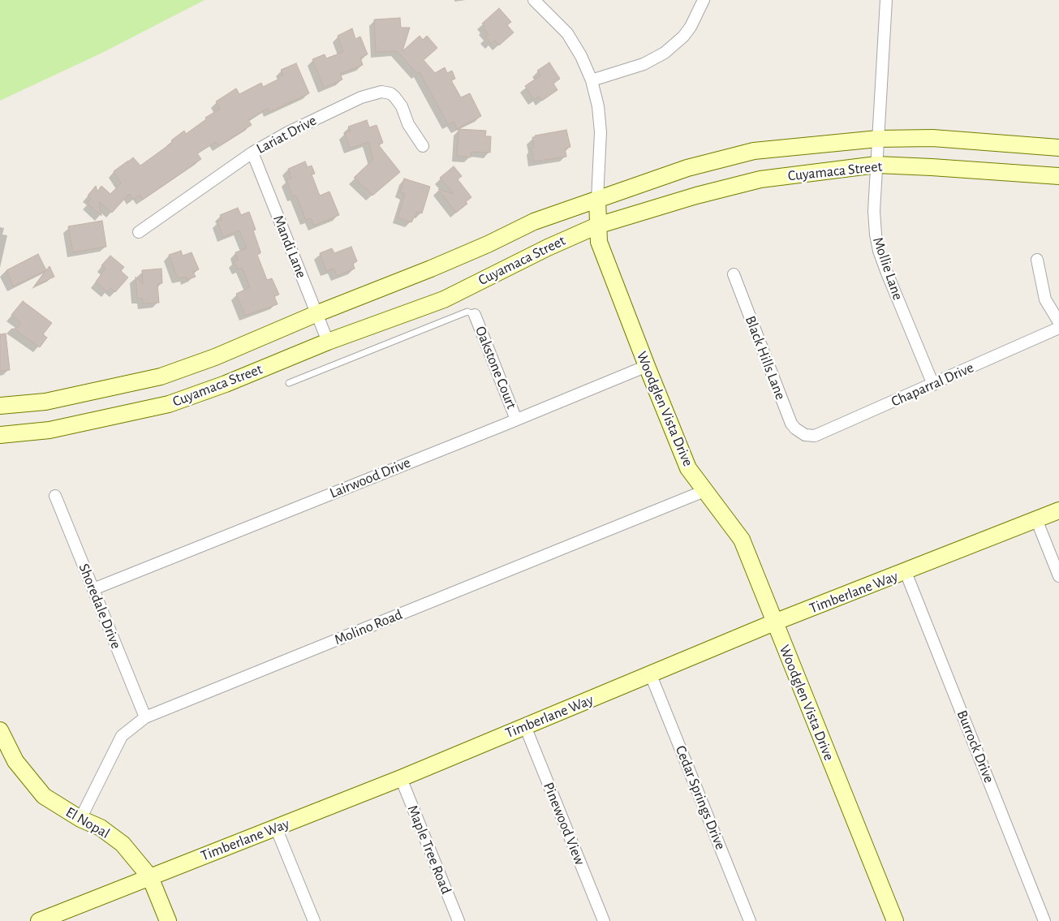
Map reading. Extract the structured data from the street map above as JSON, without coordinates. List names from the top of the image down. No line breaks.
{"streets":{"street":["Lariat Drive","Cuyamaca Street","Mandi Lane","Mollie Lane","Black Hills Lane","Oakstone Court","Chaparral Drive","Woodglen Vista Drive","Lairwood Drive","Timberlane Way","Shoredale Drive","Molino Road","Burrock Drive","Cedar Springs Drive","El Nopal","Pinewood View","Maple Tree Road"]},"crossings":[["Lariat Drive","Mandi Lane"],["Cuyamaca Street","Mandi Lane"],["Cuyamaca Street","Mollie Lane"],["Cuyamaca Street","Woodglen Vista Drive"],["Mollie Lane","Chaparral Drive"],["Black Hills Lane","Chaparral Drive"],["Oakstone Court","Lairwood Drive"],["Woodglen Vista Drive","Lairwood Drive"],["Woodglen Vista Drive","Timberlane Way"],["Woodglen Vista Drive","Molino Road"],["Lairwood Drive","Shoredale Drive"],["Timberlane Way","Burrock Drive"],["Timberlane Way","Cedar Springs Drive"],["Timberlane Way","El Nopal"],["Timberlane Way","Pinewood View"],["Timberlane Way","Maple Tree Road"],["Shoredale Drive","Molino Road"],["Molino Road","El Nopal"]]}
